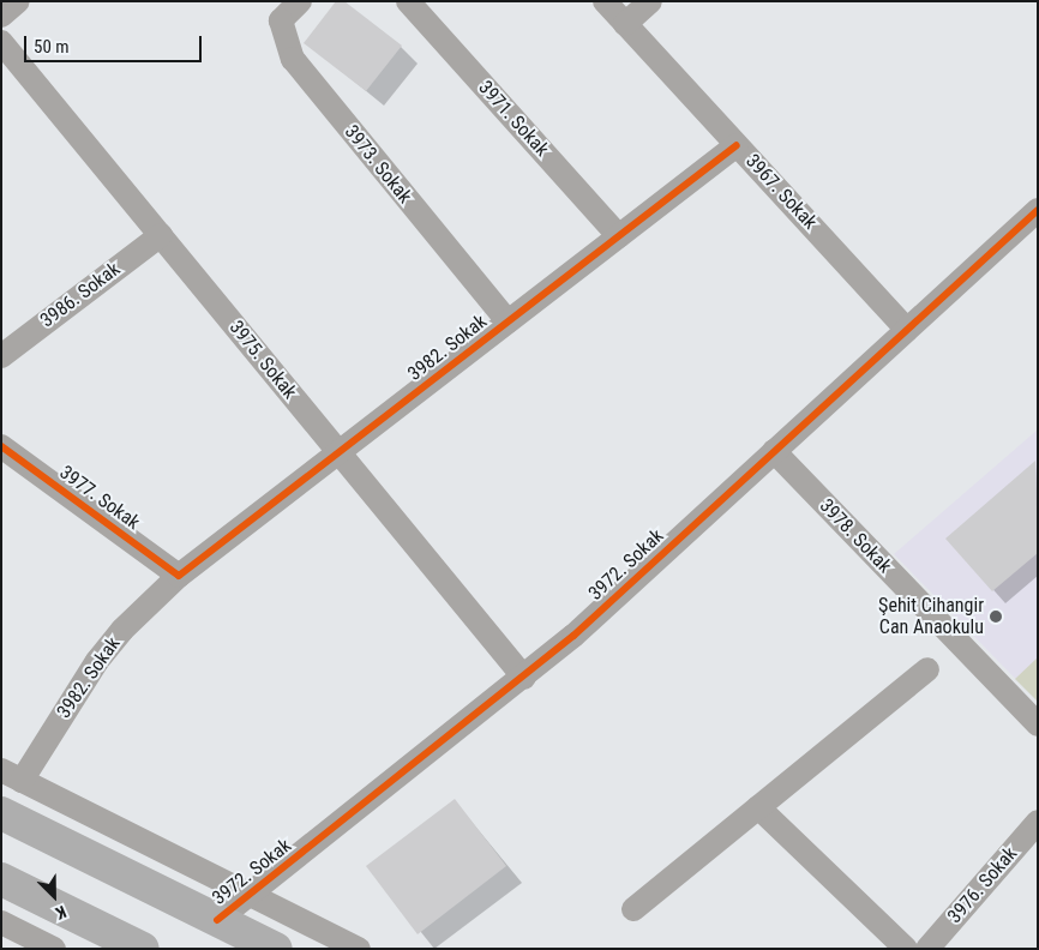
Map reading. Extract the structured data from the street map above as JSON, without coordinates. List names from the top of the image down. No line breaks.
{"streets":{"street":["3971. Sokak","3973. Sokak","3967. Sokak","3986. Sokak","3982. Sokak","3975. Sokak","3977. Sokak","3978. Sokak","3972. Sokak","3976. Sokak"]},"crossings":[["3971. Sokak","3982. Sokak"],["3973. Sokak","3982. Sokak"],["3967. Sokak","3982. Sokak"],["3967. Sokak","3972. Sokak"],["3986. Sokak","3975. Sokak"],["3982. Sokak","3975. Sokak"],["3982. Sokak","3977. Sokak"],["3975. Sokak","3972. Sokak"],["3978. Sokak","3972. Sokak"]],"places":["Şehit Cihangir Can Anaokulu"],"scale_bar":"50 m","north":"bottom right"}
